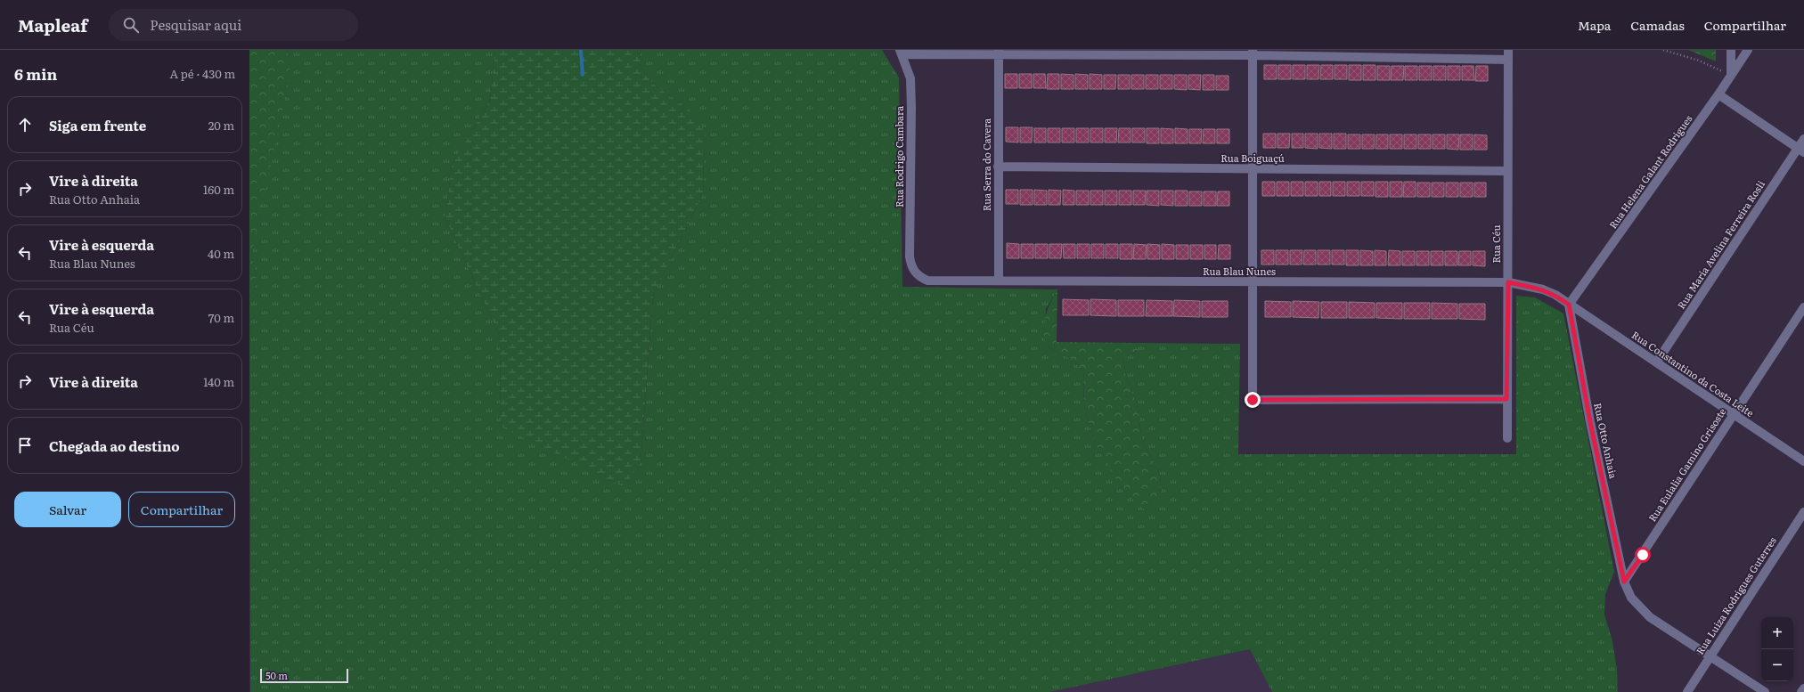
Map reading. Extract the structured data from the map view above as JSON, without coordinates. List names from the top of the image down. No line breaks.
{"streets":{"street":["Rua Rodrigo Cambara","Rua Boiguaçú","Rua Serra do Cavera","Rua Helena Galant Rodrigues","Rua Céu","Rua Maria Avelina Ferreira Rosli","Rua Blau Nunes","Rua Constantino da Costa Leite","Rua Otto Anhaia","Rua Eulalia Gamino Grisoste","Rua Luiza Rodrigues Guterres"]},"crossings":[["Rua Rodrigo Cambara","Rua Blau Nunes"],["Rua Boiguaçú","Rua Serra do Cavera"],["Rua Boiguaçú","Rua Céu"],["Rua Serra do Cavera","Rua Blau Nunes"],["Rua Helena Galant Rodrigues","Rua Blau Nunes"],["Rua Helena Galant Rodrigues","Rua Constantino da Costa Leite"],["Rua Helena Galant Rodrigues","Rua Otto Anhaia"],["Rua Céu","Rua Blau Nunes"],["Rua Maria Avelina Ferreira Rosli","Rua Constantino da Costa Leite"],["Rua Blau Nunes","Rua Constantino da Costa Leite"],["Rua Blau Nunes","Rua Otto Anhaia"],["Rua Constantino da Costa Leite","Rua Otto Anhaia"],["Rua Constantino da Costa Leite","Rua Eulalia Gamino Grisoste"],["Rua Otto Anhaia","Rua Eulalia Gamino Grisoste"],["Rua Otto Anhaia","Rua Luiza Rodrigues Guterres"]],"scale_bar":"50 m","page":{"header":"Mapleaf","search":"Pesquisar aqui","nav":["Mapa","Camadas","Compartilhar"],"heading":["6 min","A pé · 430 m"],"list":[["Siga em frente","20 m"],["Vire à direita","Rua Otto Anhaia","160 m"],["Vire à esquerda","Rua Blau Nunes","40 m"],["Vire à esquerda","Rua Céu","70 m"],["Vire à direita","140 m"],"Chegada ao destino"],"buttons":["Salvar","Compartilhar"],"map_buttons":["+","−"],"scale":"50 m"}}
